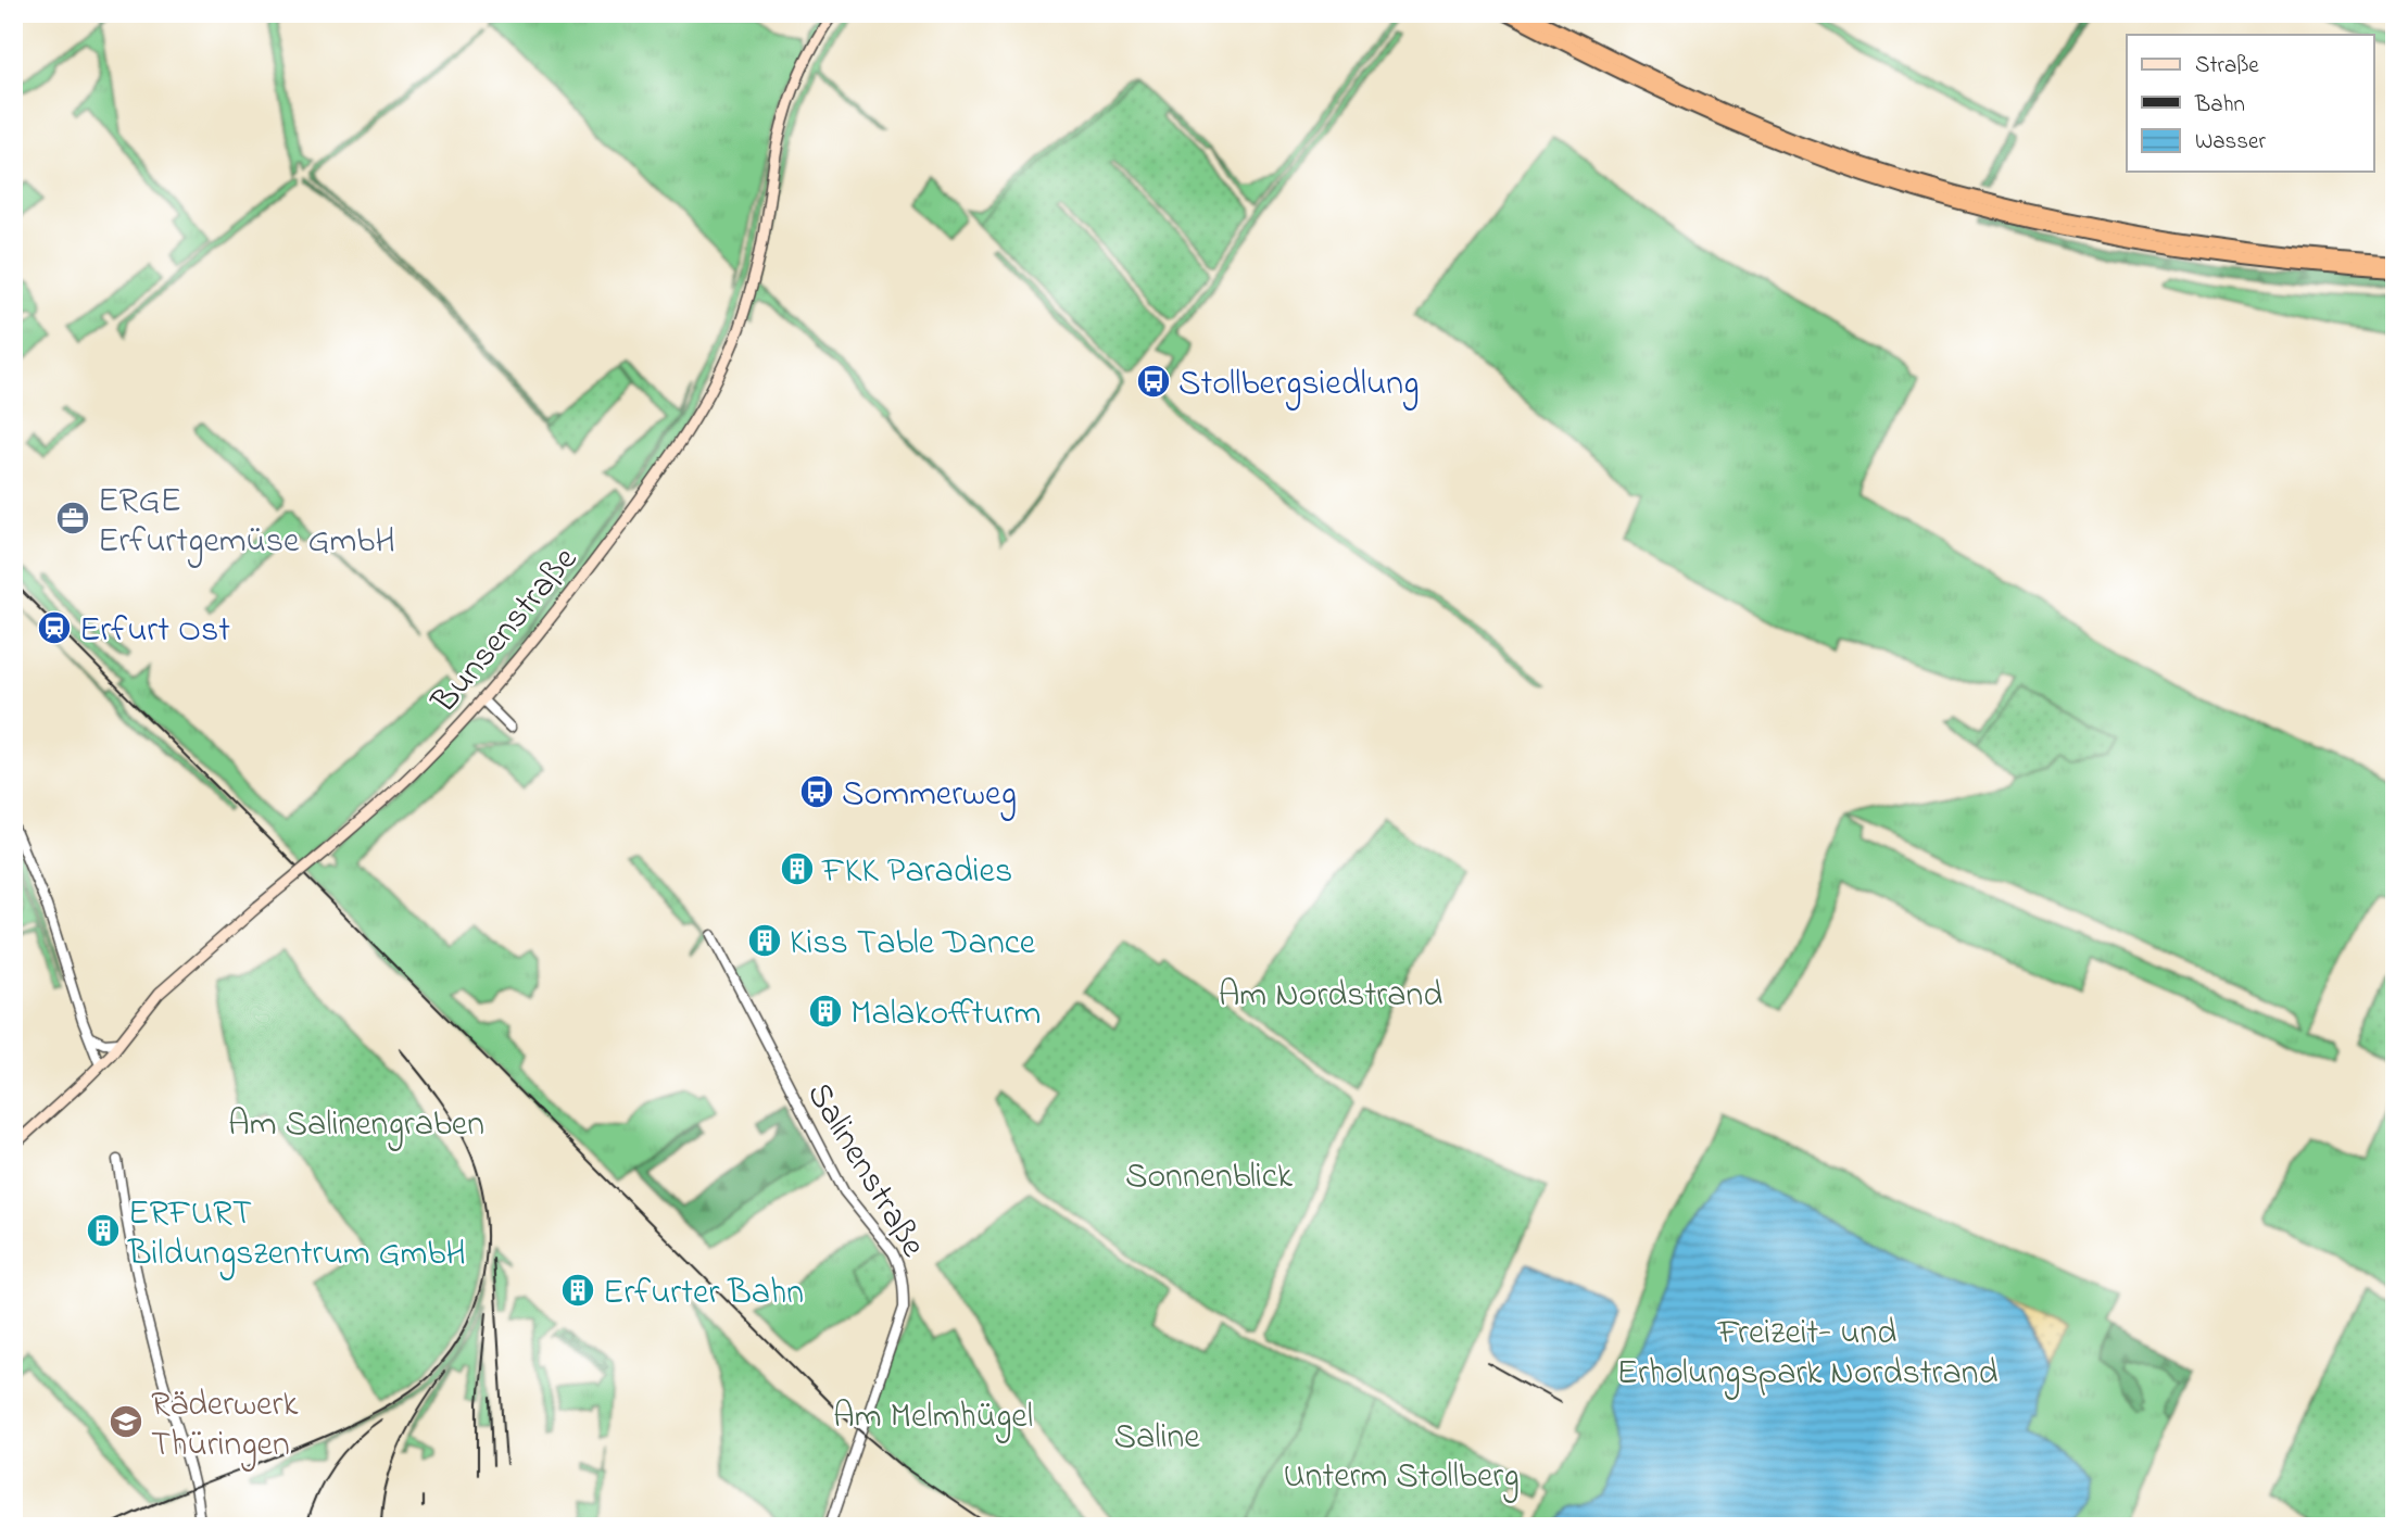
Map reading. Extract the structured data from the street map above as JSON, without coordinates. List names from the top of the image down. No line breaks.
{"streets":{"main road":["Bunsenstraße"],"street":["Salinenstraße"]},"parks":["Am Nordstrand","Am Salinengraben","Sonnenblick","Freizeit- und Erholungspark Nordstrand","Am Melmhügel","Saline","Unterm Stollberg"],"places":{"bus stop":["Stollbergsiedlung","Sommerweg"],"office":["ERGE Erfurtgemüse GmbH"],"station":["Erfurt Ost"],"building":["FKK Paradies","Kiss Table Dance","Malakoffturm","ERFURT Bildungszentrum GmbH","Erfurter Bahn"],"school or university":["Räderwerk Thüringen"]},"legend":["Straße","Bahn","Wasser"]}
